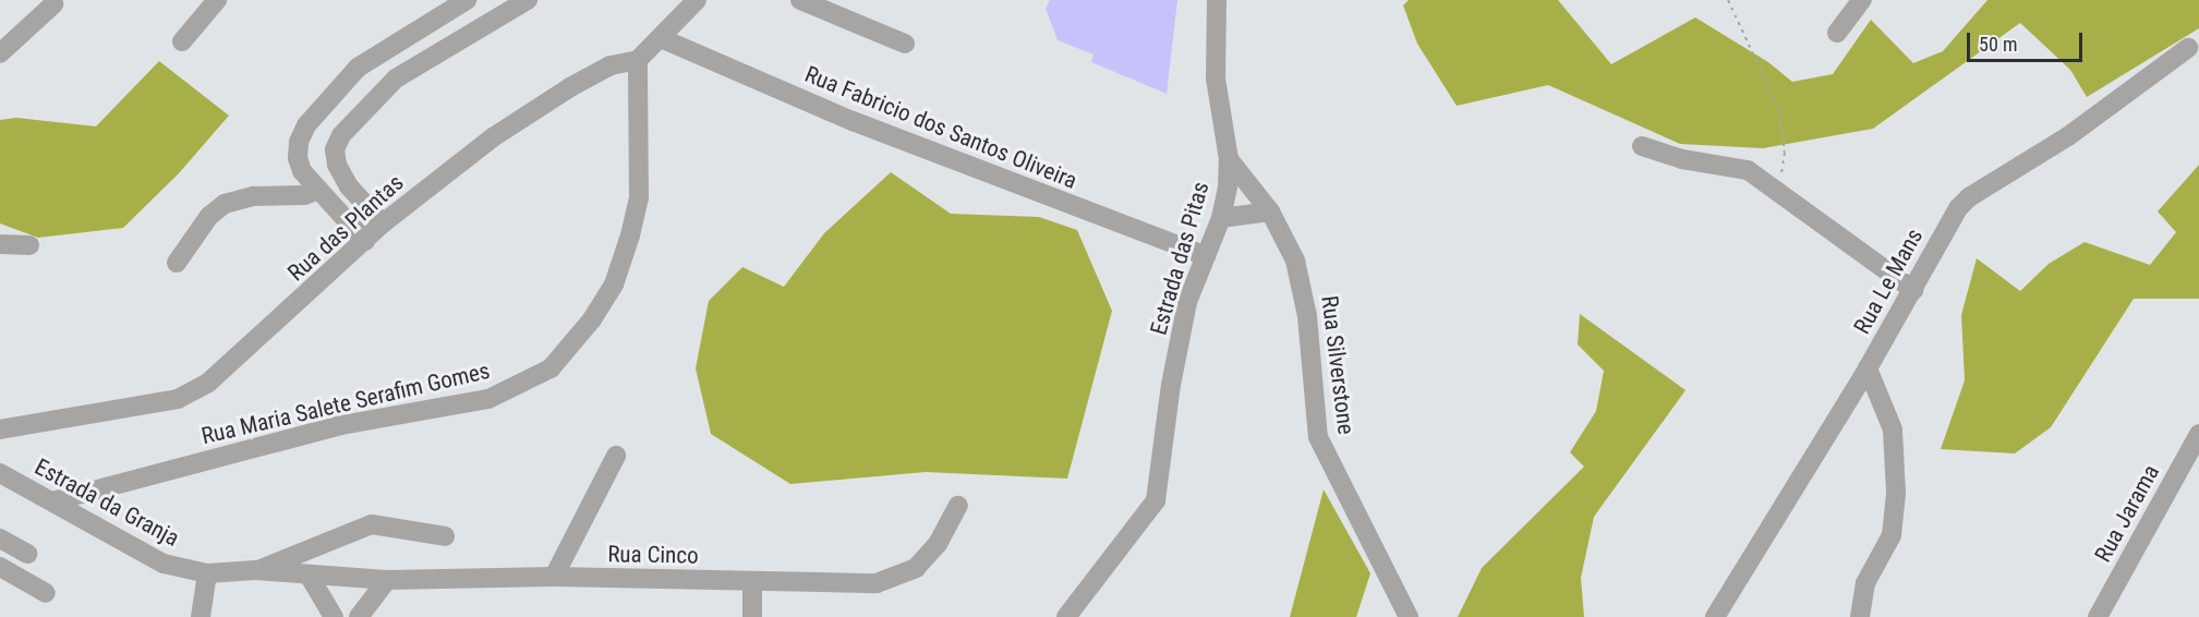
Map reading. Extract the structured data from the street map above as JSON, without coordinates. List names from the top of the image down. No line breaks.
{"streets":{"street":["Rua Fabricio dos Santos Oliveira","Rua das Plantas","Estrada das Pitas","Rua Le Mans","Rua Silverstone","Rua Maria Salete Serafim Gomes","Estrada da Granja","Rua Jarama","Rua Cinco"]},"crossings":[["Rua Fabricio dos Santos Oliveira","Rua das Plantas"],["Rua Fabricio dos Santos Oliveira","Estrada das Pitas"],["Rua das Plantas","Rua Maria Salete Serafim Gomes"],["Estrada das Pitas","Rua Silverstone"],["Rua Maria Salete Serafim Gomes","Estrada da Granja"],["Estrada da Granja","Rua Cinco"]],"scale_bar":"50 m"}
